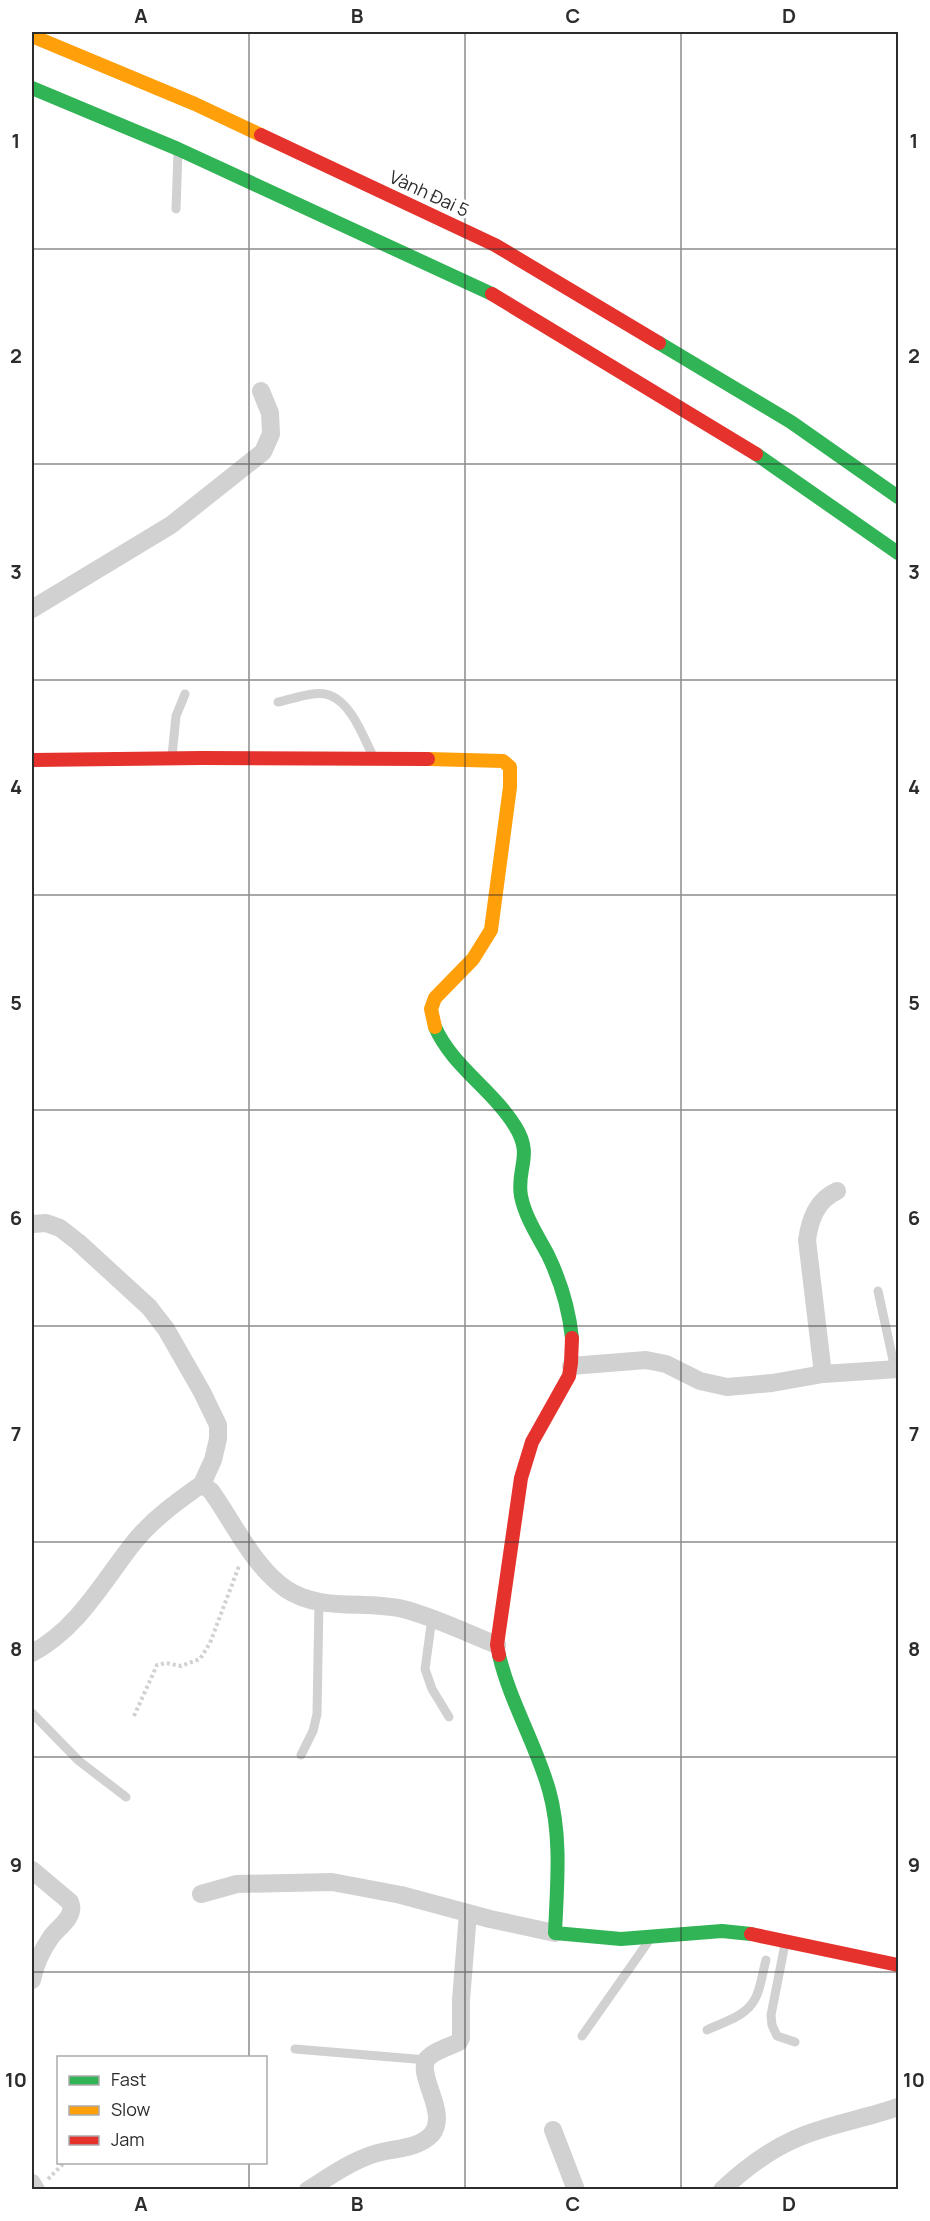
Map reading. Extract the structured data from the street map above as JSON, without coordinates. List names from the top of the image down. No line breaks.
{"streets":{"street":["Vành Đai 5"]},"legend":["Fast","Slow","Jam"],"grid":{"columns":["A","B","C","D"],"rows":["1","2","3","4","5","6","7","8","9","10"]}}
